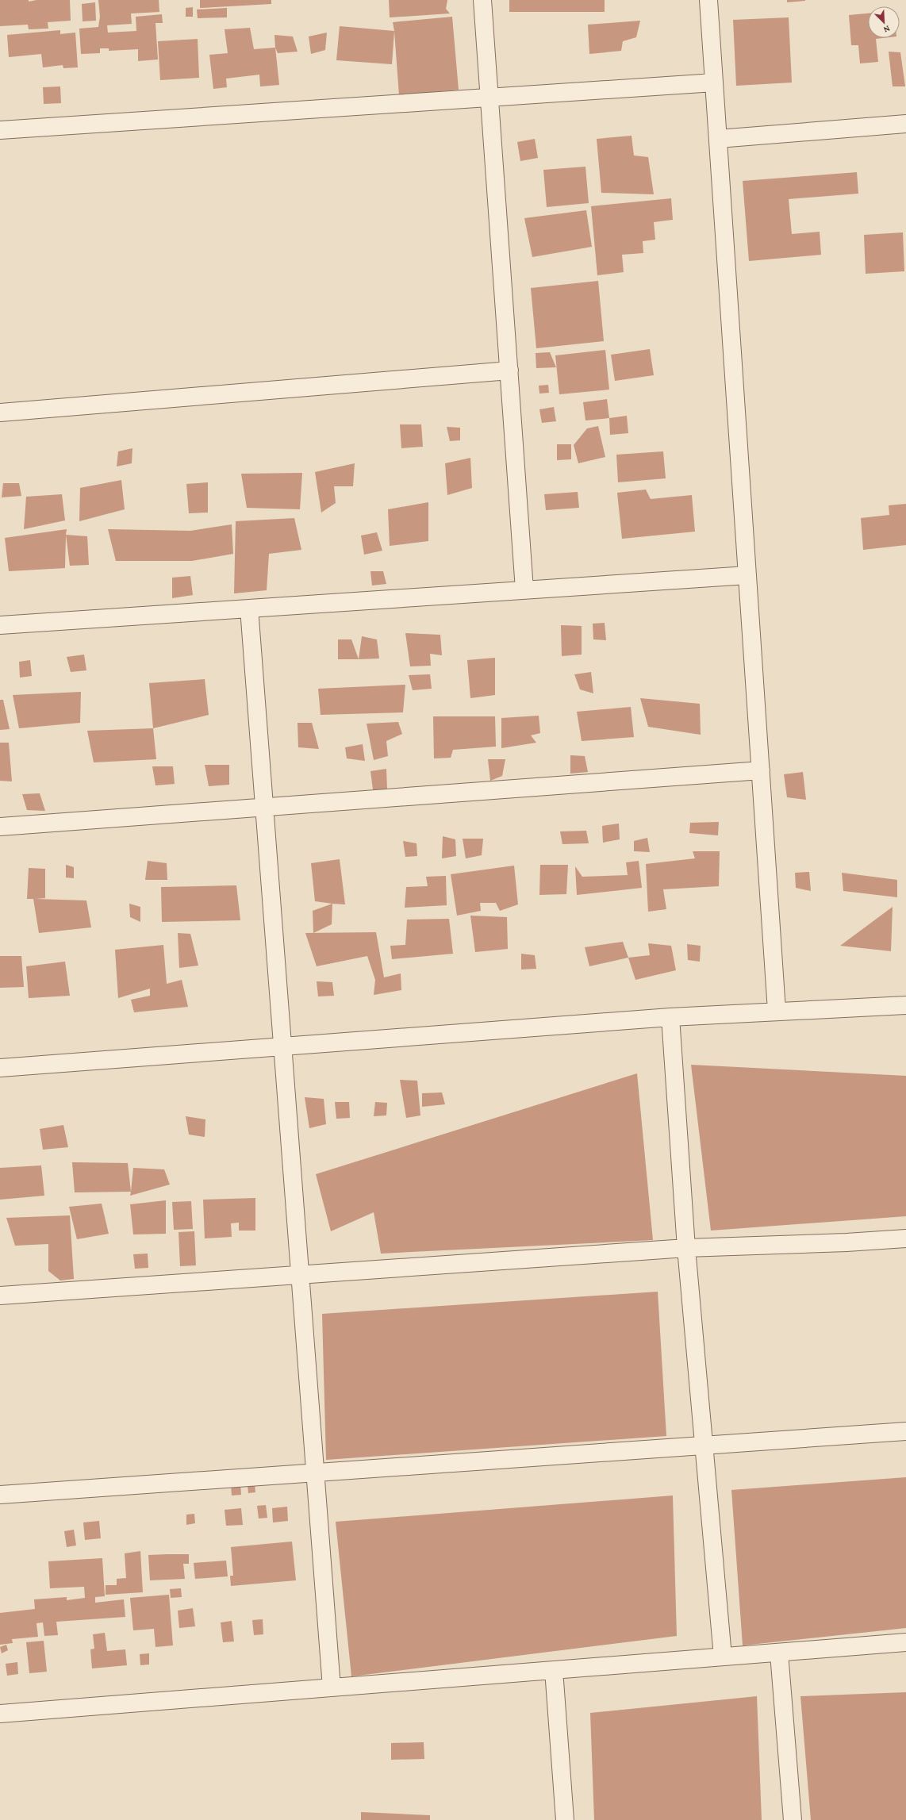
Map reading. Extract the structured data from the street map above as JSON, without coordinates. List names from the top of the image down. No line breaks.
{"north":"bottom right"}
